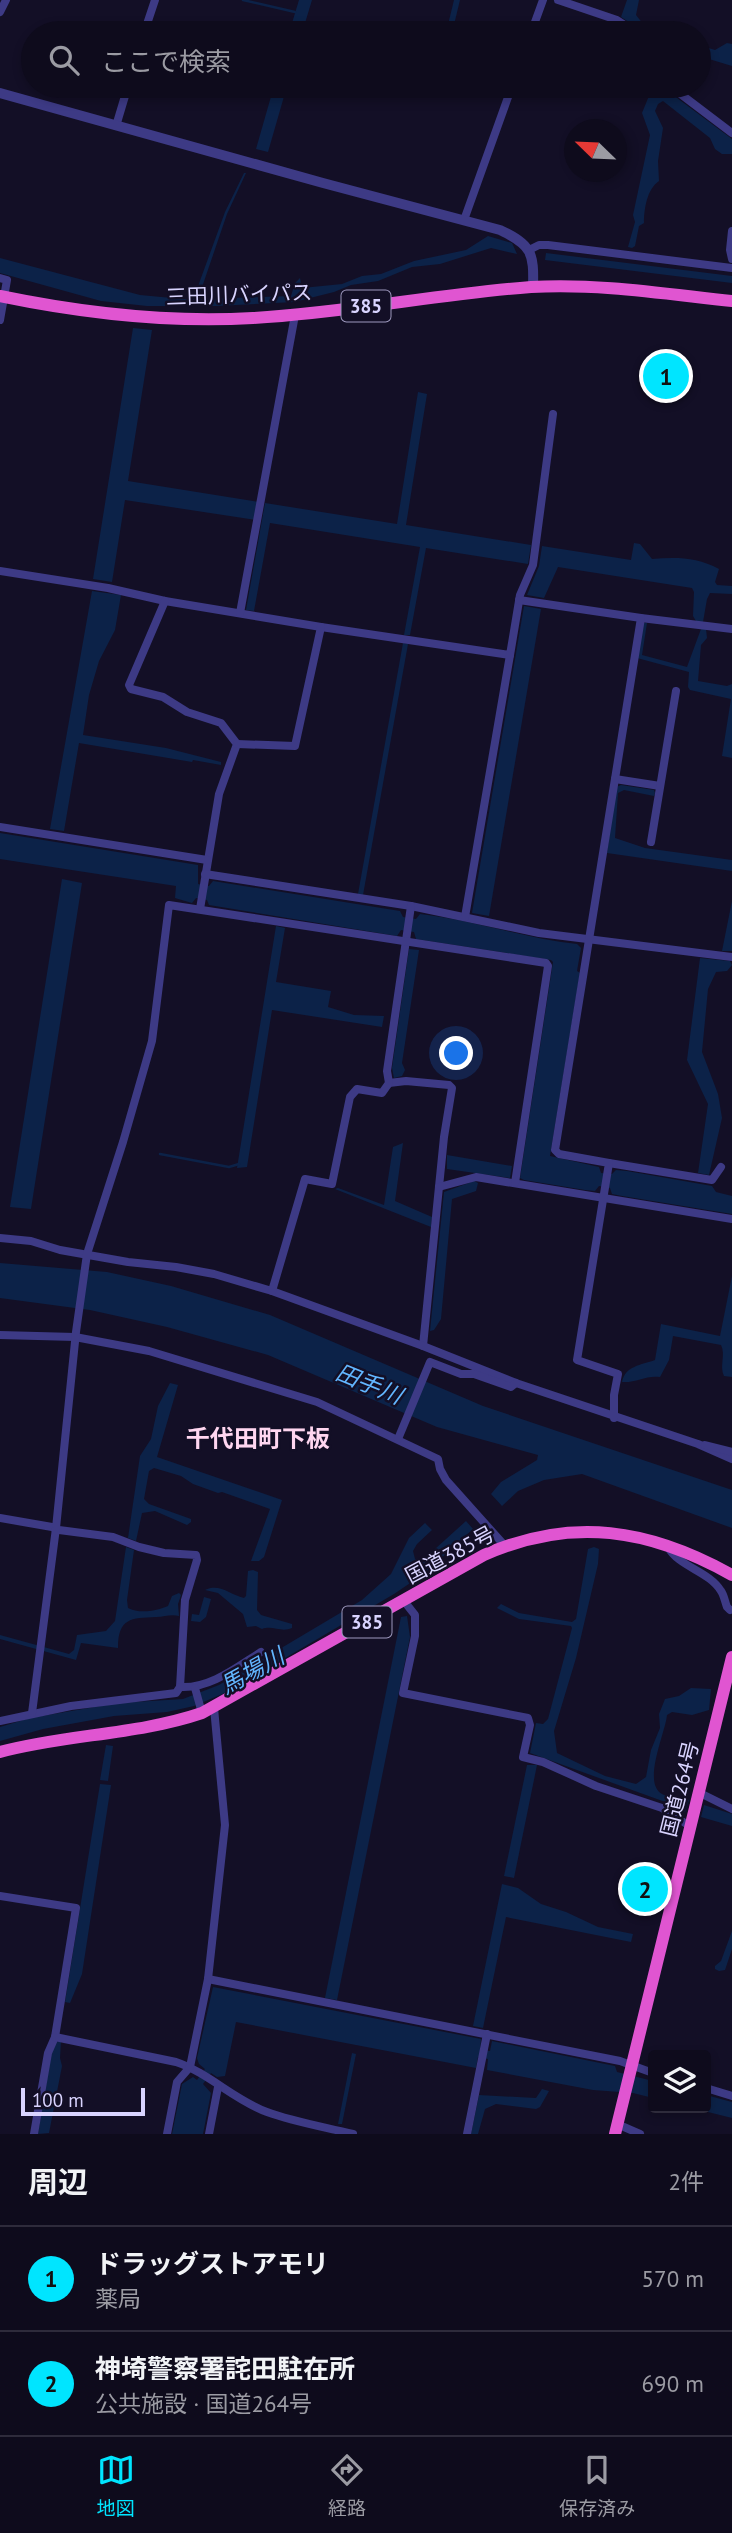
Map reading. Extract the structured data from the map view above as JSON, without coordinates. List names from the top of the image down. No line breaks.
{"streets":{"highway":["三田川バイパス","385","国道385号","国道264号"]},"districts":["千代田町下板"],"water":["田手川","馬場川"],"scale_bar":"100 m","north":"top left","page":{"search":"ここで検索","pins":["1","2"],"scale":"100 m","heading":["周辺","2件"],"list":[{"mark":"1","name":"ドラッグストアモリ","note":"薬局","value":"570 m"},{"mark":"2","name":"神埼警察署詫田駐在所","note":"公共施設 · 国道264号","value":"690 m"}],"nav":["地図","経路","保存済み"]}}
